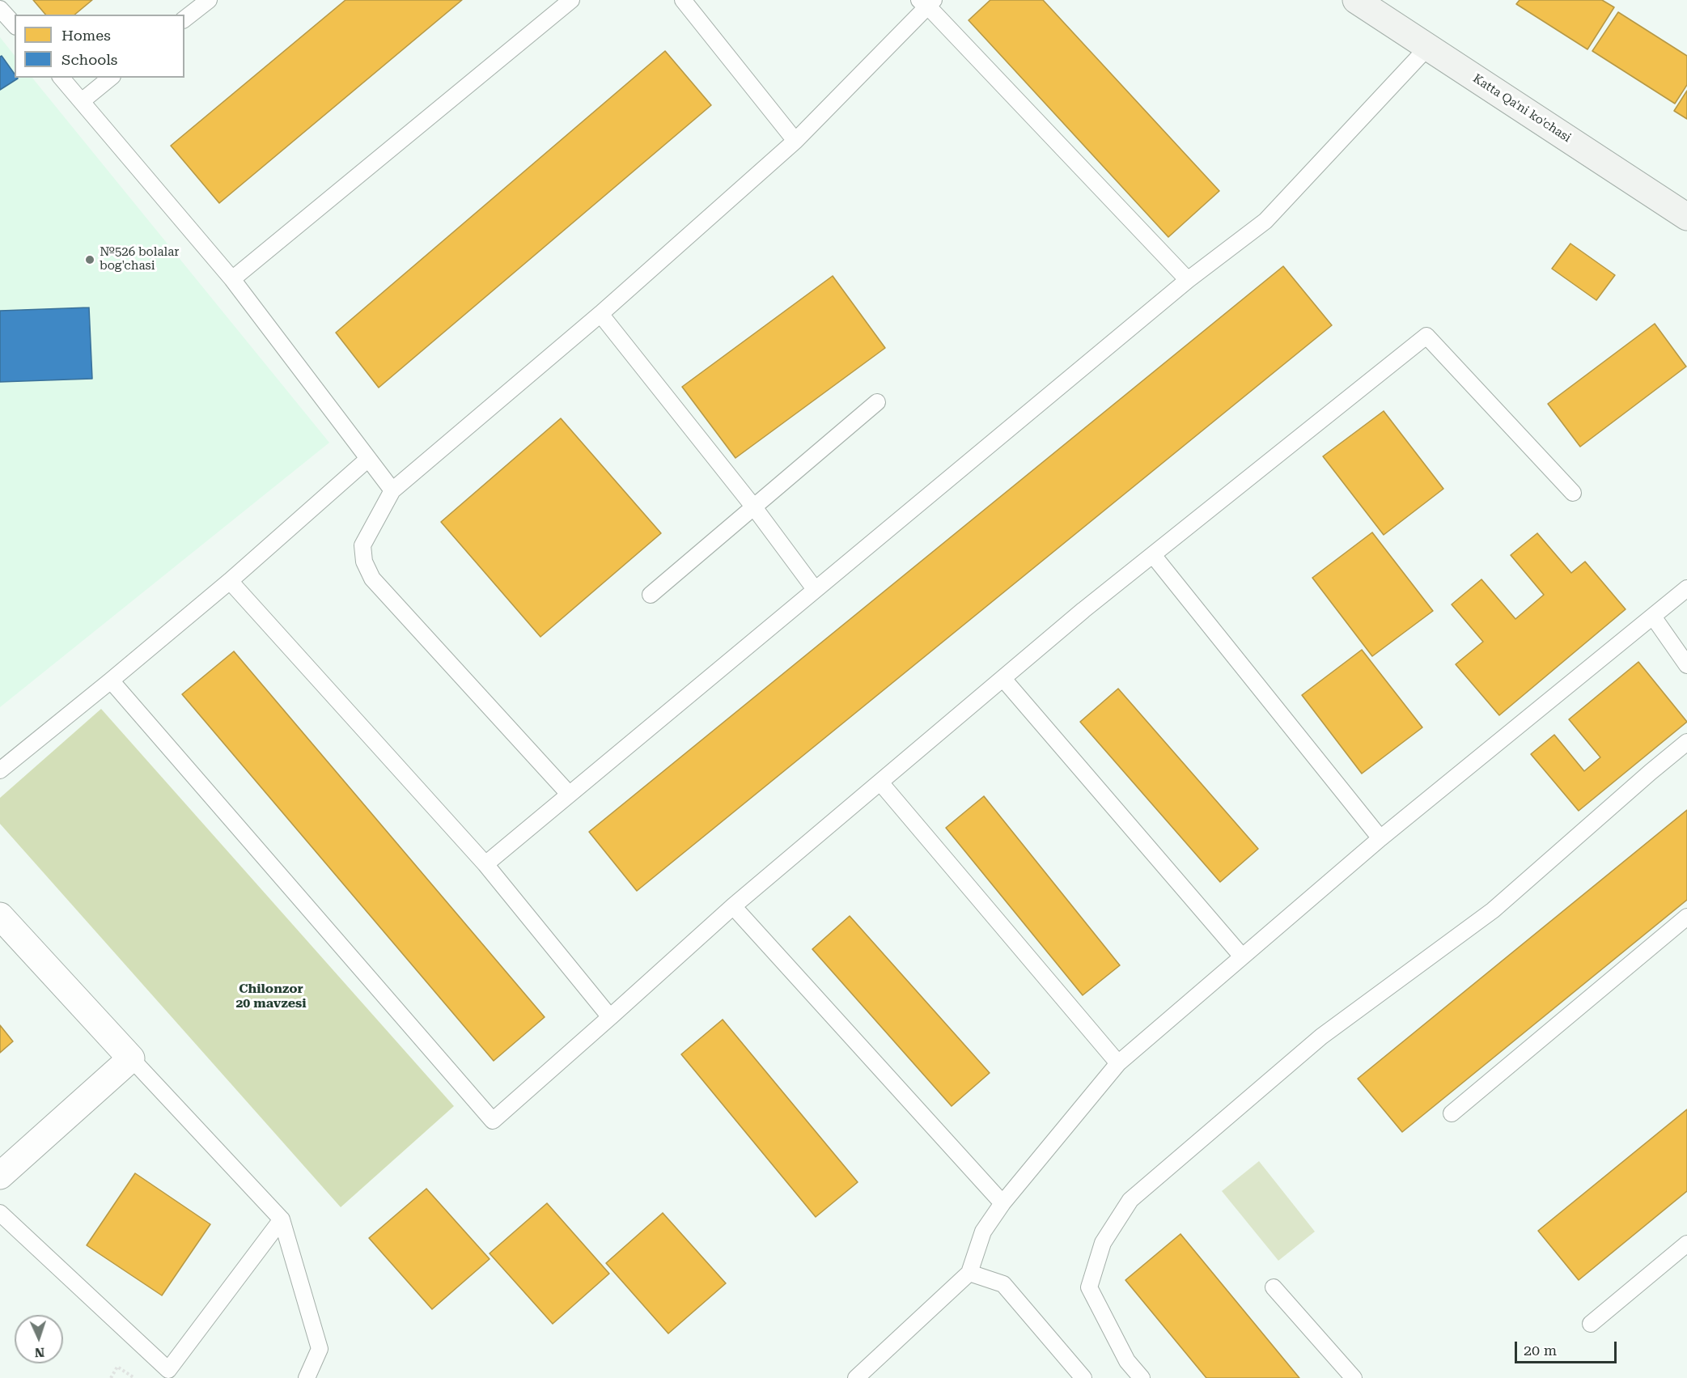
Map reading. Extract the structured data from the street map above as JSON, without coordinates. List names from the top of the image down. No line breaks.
{"streets":{"main road":["Katta Qa'ni ko'chasi"]},"districts":["Chilonzor 20 mavzesi"],"places":["№526 bolalar bog'chasi"],"legend":["Homes","Schools"],"scale_bar":"20 m","north":"bottom"}
